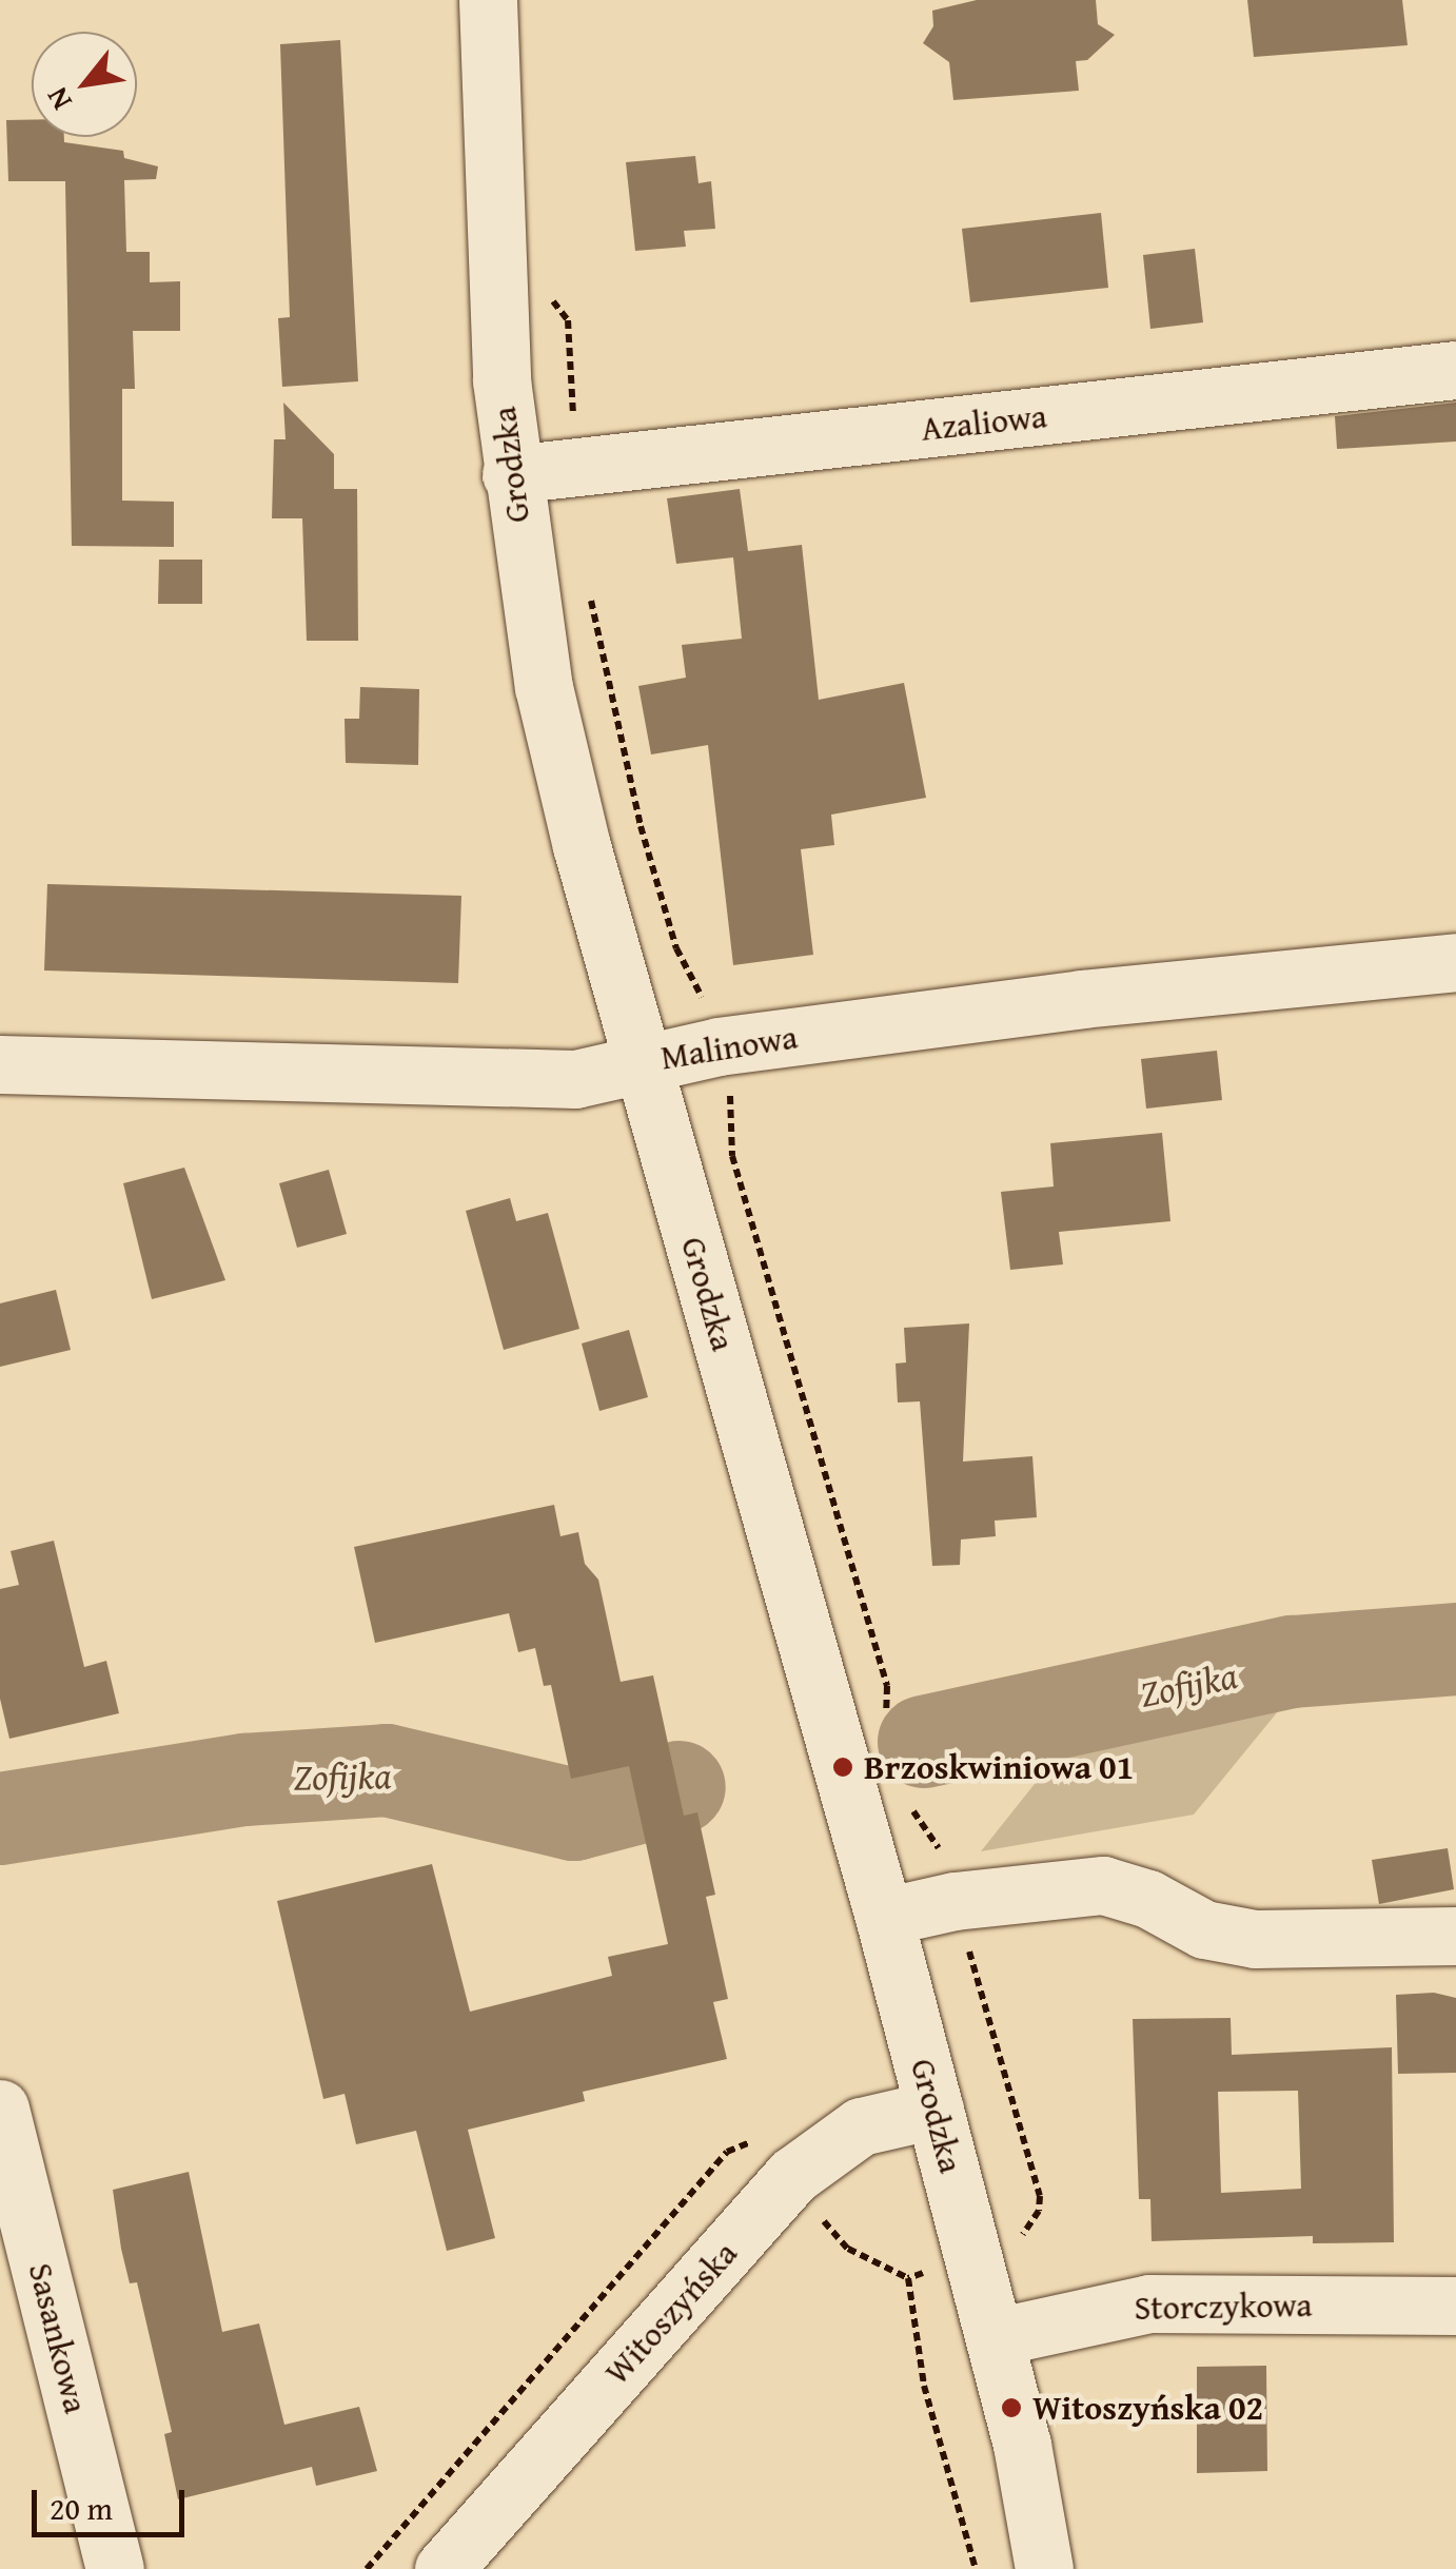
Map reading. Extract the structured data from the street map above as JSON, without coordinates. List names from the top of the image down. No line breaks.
{"streets":{"street":["Azaliowa","Grodzka","Malinowa","Storczykowa","Witoszyńska","Sasankowa"]},"crossings":[["Azaliowa","Grodzka"],["Grodzka","Malinowa"],["Grodzka","Storczykowa"],["Grodzka","Witoszyńska"]],"water":["Zofijka"],"places":["Brzoskwiniowa 01","Witoszyńska 02"],"scale_bar":"20 m","north":"bottom left"}
